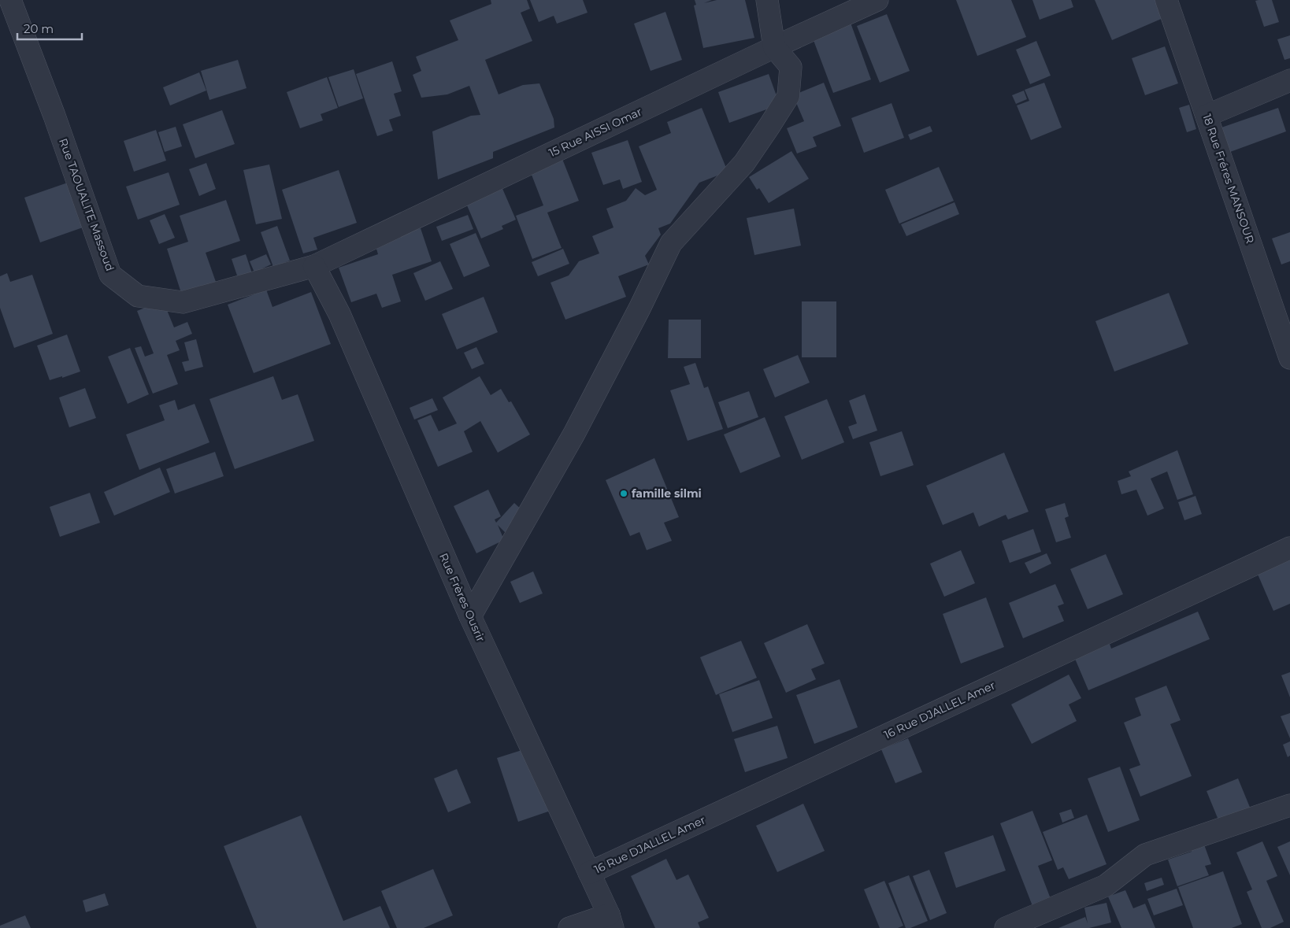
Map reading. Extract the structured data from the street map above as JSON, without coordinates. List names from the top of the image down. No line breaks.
{"streets":{"street":["15 Rue AISSI Omar","18 Rue Fréres MANSOUR","Rue TAOUALITE Massoud","Rue Frères Ousrir","16 Rue DJALLEL Amer"]},"crossings":[["15 Rue AISSI Omar","Rue TAOUALITE Massoud"],["15 Rue AISSI Omar","Rue Frères Ousrir"],["Rue TAOUALITE Massoud","Rue Frères Ousrir"],["Rue Frères Ousrir","16 Rue DJALLEL Amer"]],"places":["famille silmi"],"scale_bar":"20 m"}
